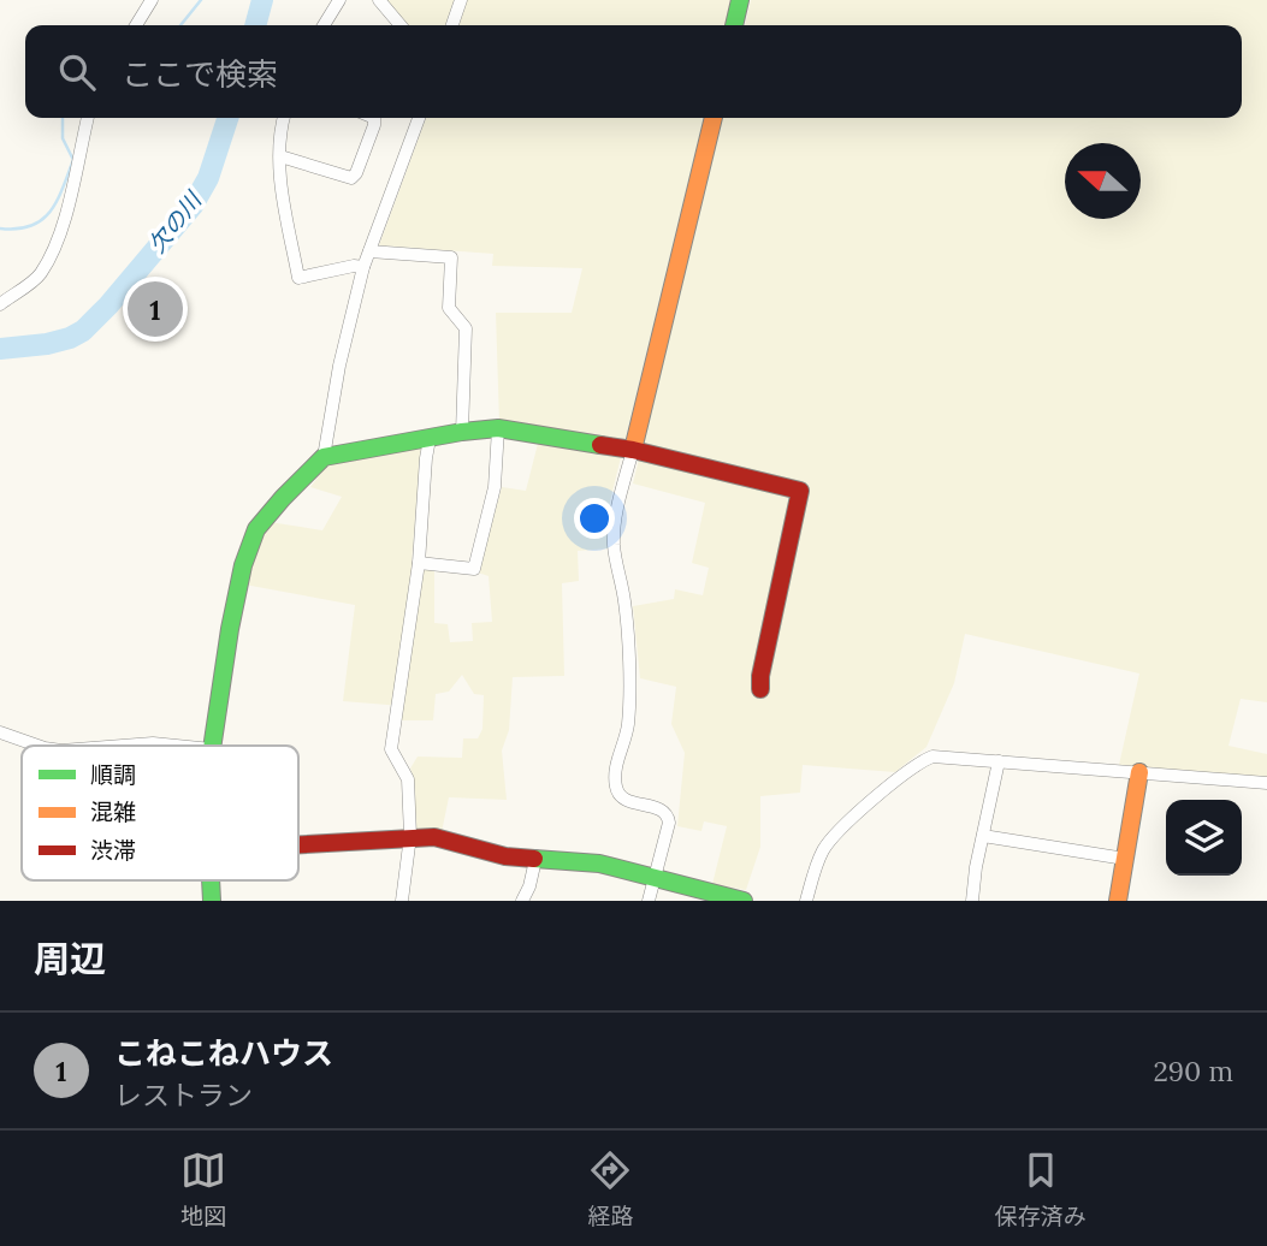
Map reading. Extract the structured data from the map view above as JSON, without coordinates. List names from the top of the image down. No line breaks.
{"water":["欠の川"],"legend":["順調","混雑","渋滞"],"north":"left","page":{"search":"ここで検索","pins":"1","heading":"周辺","list":[{"mark":"1","name":"こねこねハウス","note":"レストラン","value":"290 m"}],"nav":["地図","経路","保存済み"]}}
